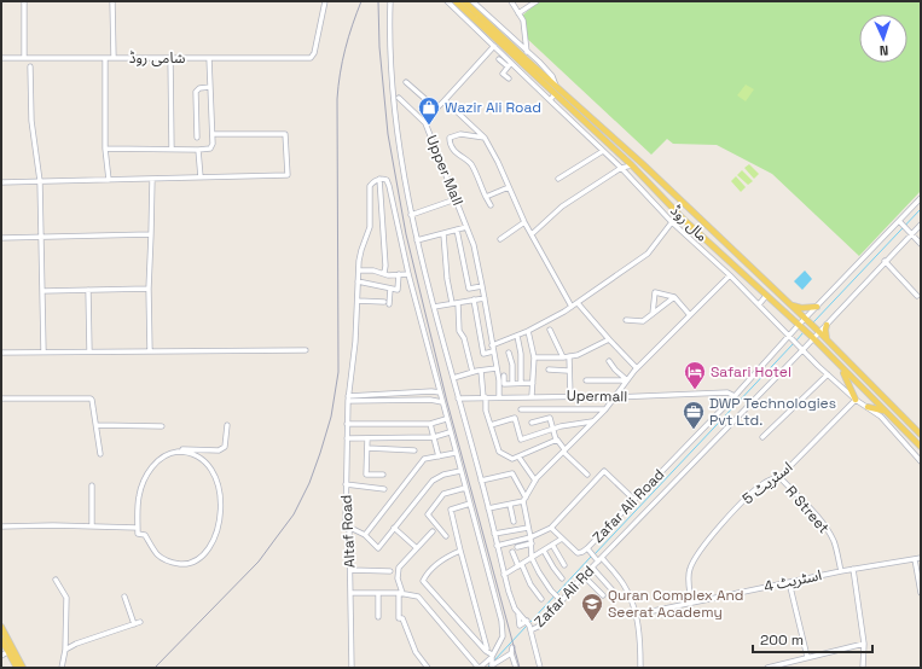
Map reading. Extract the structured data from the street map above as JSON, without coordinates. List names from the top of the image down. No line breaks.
{"streets":{"main road":["مال روڈ"],"street":["شامی روڈ","Upper Mall","Upermall","اسٹریٹ 5","Zafar Ali Road","R Street","Altaf Road","اسٹریٹ 4","Zafar Ali Rd"]},"crossings":[["Upper Mall","Upermall"],["مال روڈ","Zafar Ali Road"],["Upermall","Zafar Ali Road"],["اسٹریٹ 5","R Street"],["اسٹریٹ 5","اسٹریٹ 4"],["Zafar Ali Road","Zafar Ali Rd"],["R Street","اسٹریٹ 4"]],"places":{"shop":["Wazir Ali Road"],"hotel":["Safari Hotel"],"office":["DWP Technologies Pvt Ltd."],"school or university":["Quran Complex And Seerat Academy"]},"scale_bar":"200 m","north":"bottom"}
